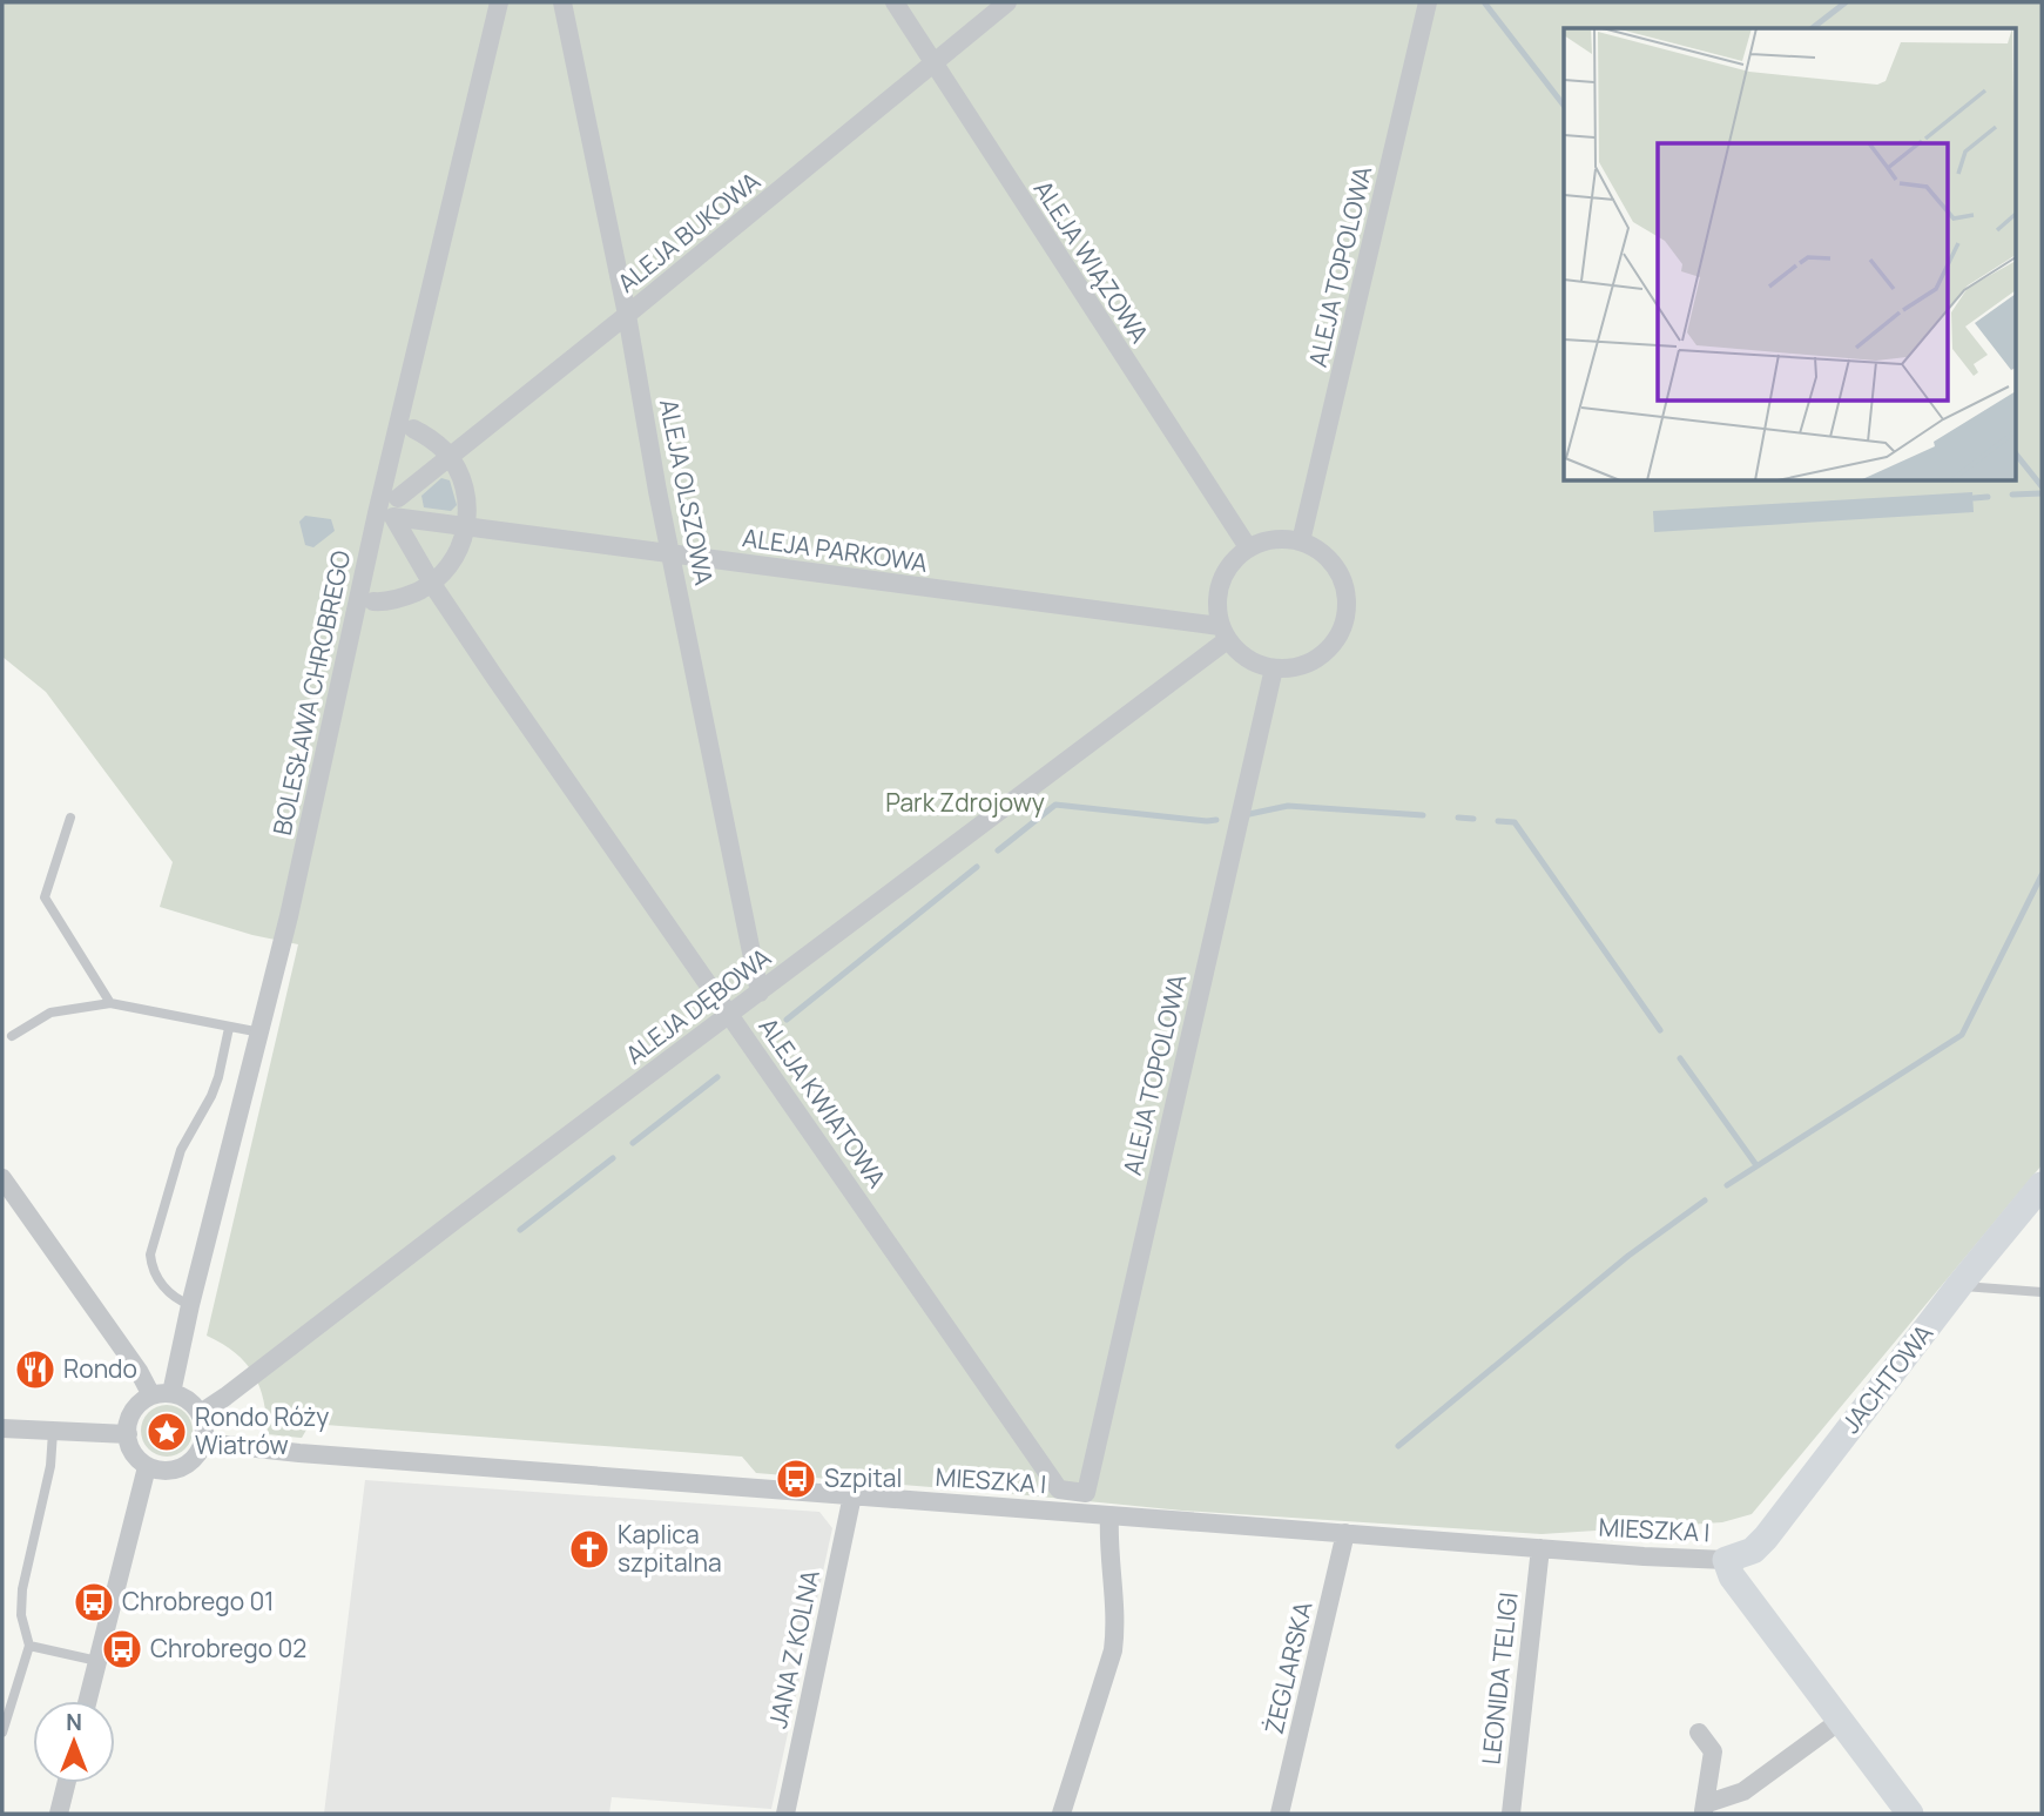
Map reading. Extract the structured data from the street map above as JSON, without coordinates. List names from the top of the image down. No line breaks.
{"streets":{"street":["ALEJA BUKOWA","ALEJA WIĄZOWA","ALEJA TOPOLOWA","ALEJA OLSZOWA","ALEJA PARKOWA","BOLESŁAWA CHROBREGO","ALEJA DĘBOWA","ALEJA KWIATOWA","JACHTOWA","MIESZKA I","JANA Z KOLNA","ŻEGLARSKA","LEONIDA TELIGI"]},"crossings":[["ALEJA BUKOWA","ALEJA WIĄZOWA"],["ALEJA BUKOWA","ALEJA OLSZOWA"],["ALEJA WIĄZOWA","ALEJA TOPOLOWA"],["ALEJA WIĄZOWA","ALEJA PARKOWA"],["ALEJA WIĄZOWA","ALEJA DĘBOWA"],["ALEJA TOPOLOWA","ALEJA PARKOWA"],["ALEJA TOPOLOWA","ALEJA DĘBOWA"],["ALEJA TOPOLOWA","ALEJA KWIATOWA"],["ALEJA OLSZOWA","ALEJA PARKOWA"],["ALEJA OLSZOWA","ALEJA DĘBOWA"],["ALEJA PARKOWA","ALEJA DĘBOWA"],["ALEJA PARKOWA","ALEJA KWIATOWA"],["BOLESŁAWA CHROBREGO","ALEJA DĘBOWA"],["BOLESŁAWA CHROBREGO","MIESZKA I"],["ALEJA DĘBOWA","ALEJA KWIATOWA"],["ALEJA DĘBOWA","MIESZKA I"],["JACHTOWA","MIESZKA I"],["MIESZKA I","JANA Z KOLNA"],["MIESZKA I","ŻEGLARSKA"],["MIESZKA I","LEONIDA TELIGI"]],"parks":["Park Zdrojowy"],"places":{"restaurant":["Rondo"],"place":["Rondo Róży Wiatrów"],"bus stop":["Szpital","Chrobrego 01","Chrobrego 02"],"church":["Kaplica szpitalna"]},"north":"top"}
